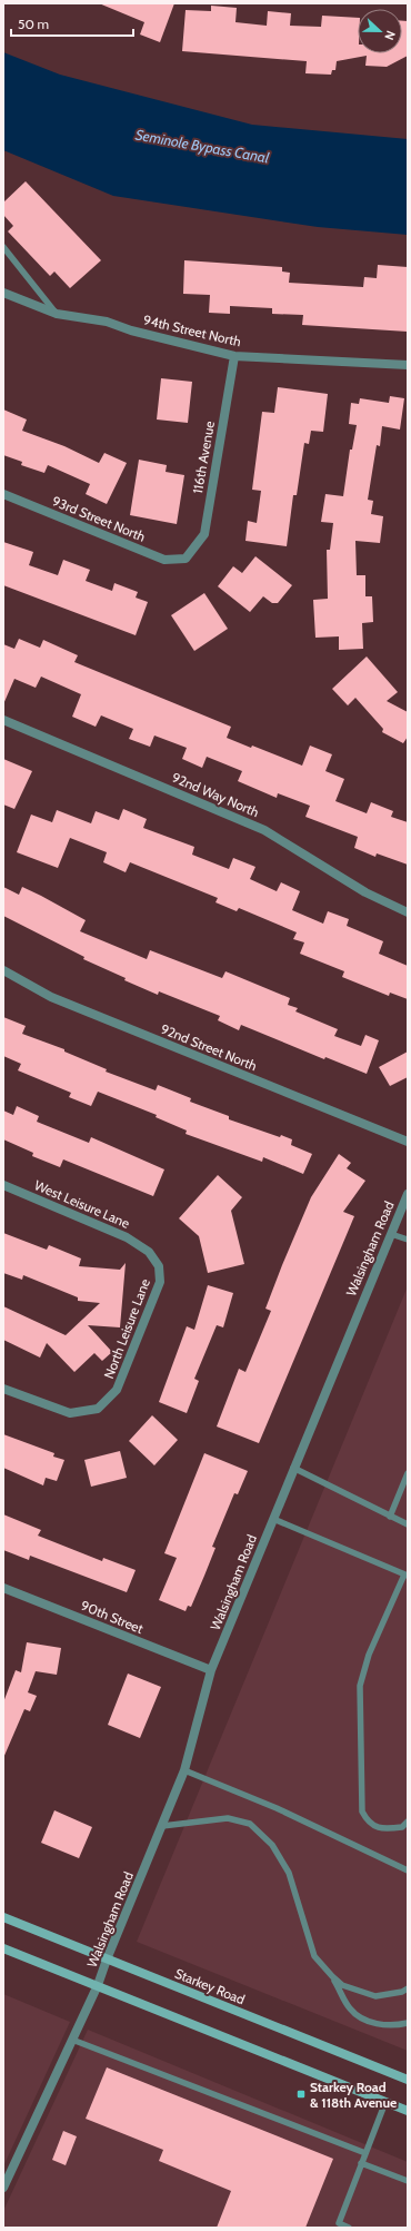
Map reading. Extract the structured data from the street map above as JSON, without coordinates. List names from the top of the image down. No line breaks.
{"streets":{"main road":["Starkey Road"],"street":["94th Street North","116th Avenue","93rd Street North","92nd Way North","92nd Street North","West Leisure Lane","Walsingham Road","North Leisure Lane","90th Street"]},"crossings":[["94th Street North","116th Avenue"],["116th Avenue","93rd Street North"],["West Leisure Lane","North Leisure Lane"],["Walsingham Road","90th Street"],["Walsingham Road","Starkey Road"]],"water":["Seminole Bypass Canal"],"places":{"transit":["Starkey Road & 118th Avenue"]},"scale_bar":"50 m","north":"right"}
